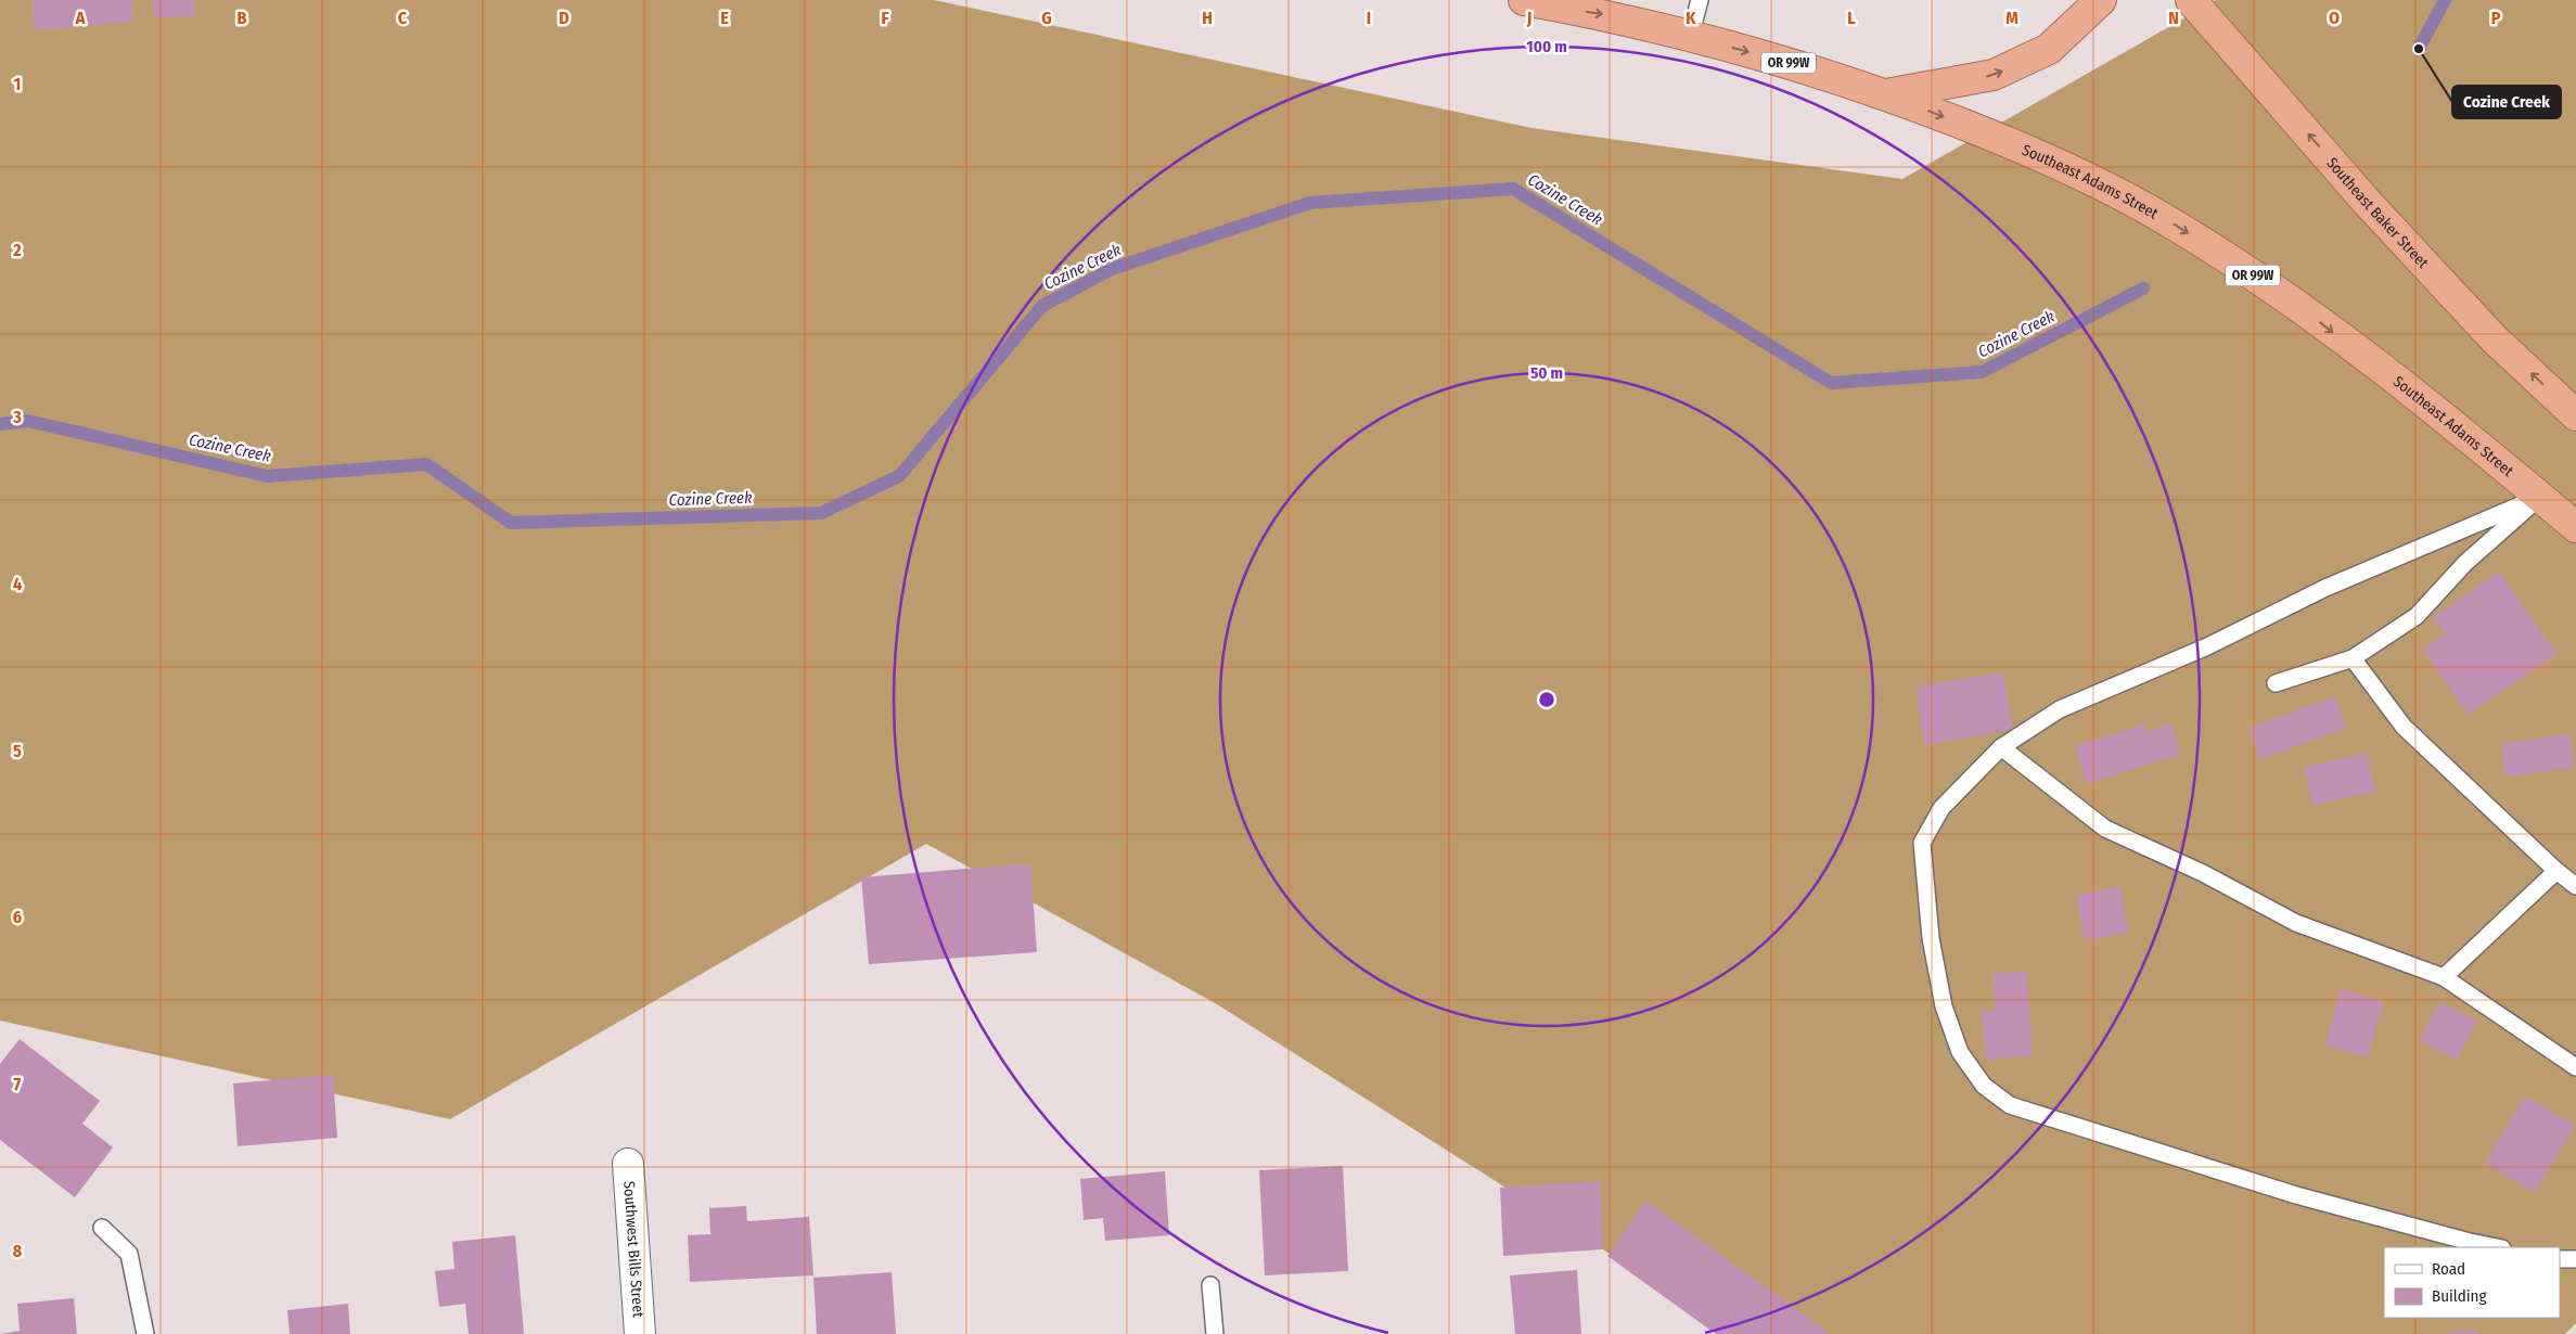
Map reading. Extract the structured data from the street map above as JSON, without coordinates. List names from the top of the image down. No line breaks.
{"streets":{"highway":["OR 99W","Southeast Adams Street","Southeast Baker Street"],"street":["Southwest Bills Street"]},"one_way":["Southeast Adams Street","Southeast Baker Street"],"water":["Cozine Creek"],"places":["Cozine Creek"],"legend":["Road","Building"],"grid":{"columns":["A","B","C","D","E","F","G","H","I","J","K","L","M","N","O","P"],"rows":["1","2","3","4","5","6","7","8"]},"rings":["100 m","50 m"]}
